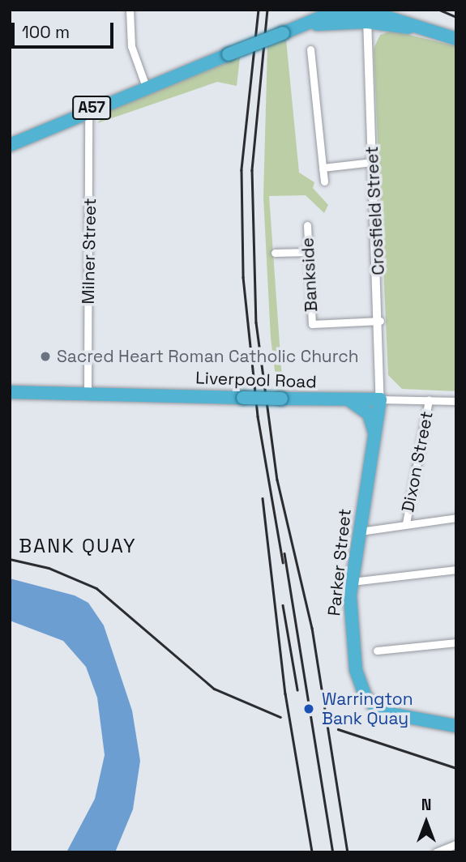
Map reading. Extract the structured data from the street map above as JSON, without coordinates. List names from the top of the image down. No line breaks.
{"streets":{"highway":["A57","Liverpool Road","Parker Street"],"street":["Crosfield Street","Milner Street","Bankside","Dixon Street"]},"crossings":[["A57","Crosfield Street"],["A57","Milner Street"],["Crosfield Street","Bankside"],["Crosfield Street","Liverpool Road"],["Crosfield Street","Parker Street"],["Milner Street","Liverpool Road"],["Liverpool Road","Parker Street"]],"districts":["BANK QUAY"],"places":["Sacred Heart Roman Catholic Church","Warrington Bank Quay"],"scale_bar":"100 m","north":"top"}
